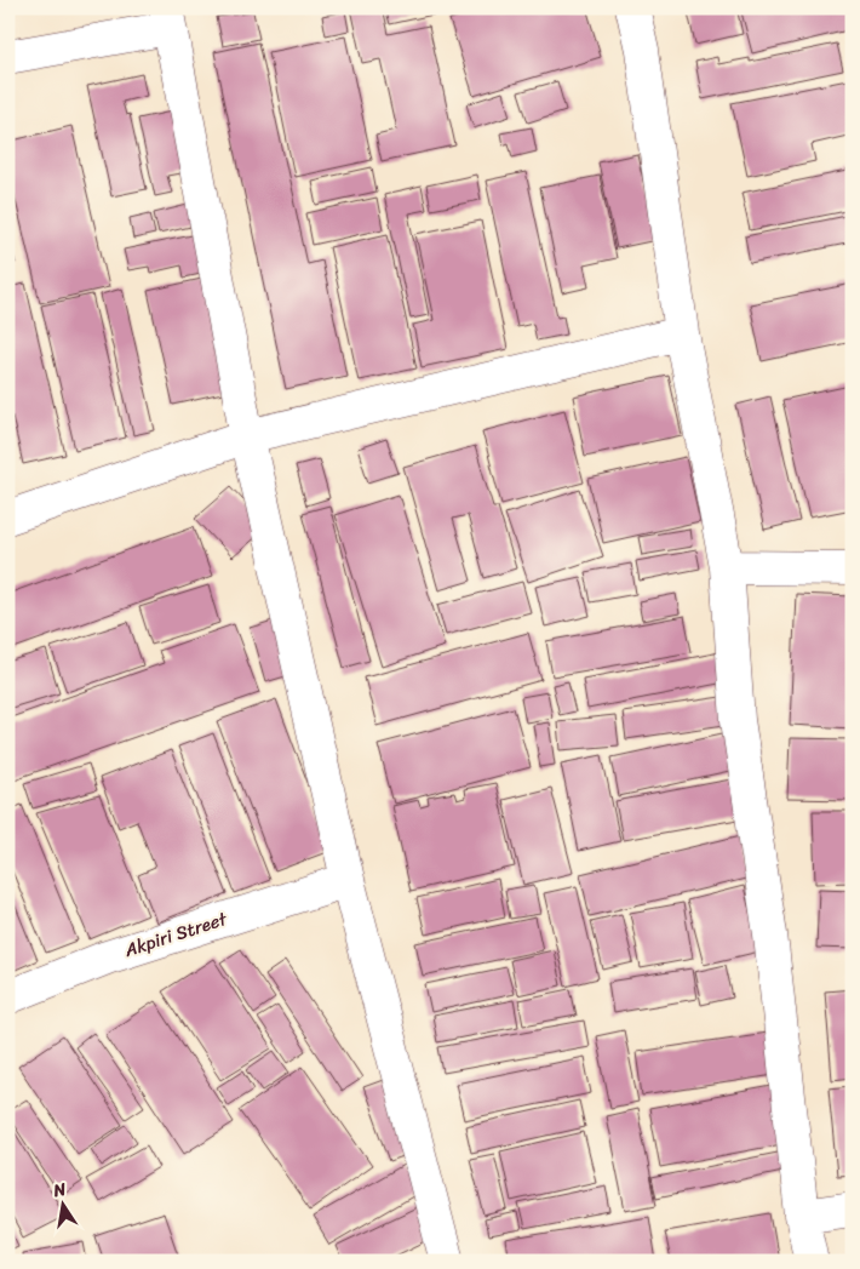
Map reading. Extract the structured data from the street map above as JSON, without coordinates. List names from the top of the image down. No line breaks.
{"streets":{"street":["Akpiri Street"]},"north":"top"}
